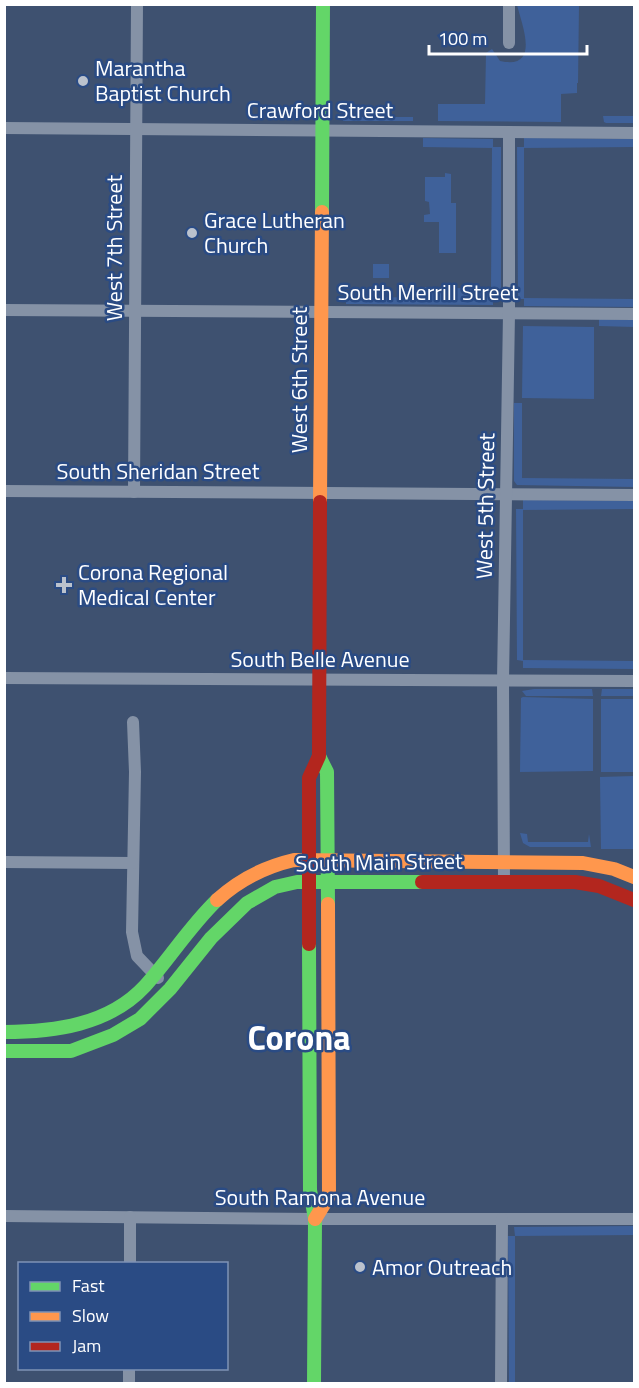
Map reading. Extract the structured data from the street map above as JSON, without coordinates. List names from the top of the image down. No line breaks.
{"streets":{"main road":["West 6th Street","South Main Street"],"street":["Crawford Street","West 7th Street","South Merrill Street","South Sheridan Street","West 5th Street","South Belle Avenue","South Ramona Avenue"]},"crossings":[["Crawford Street","West 7th Street"],["Crawford Street","West 6th Street"],["Crawford Street","West 5th Street"],["West 7th Street","South Merrill Street"],["West 7th Street","South Sheridan Street"],["South Merrill Street","West 6th Street"],["South Merrill Street","West 5th Street"],["West 6th Street","South Sheridan Street"],["West 6th Street","South Belle Avenue"],["West 6th Street","South Main Street"],["West 6th Street","South Ramona Avenue"],["South Sheridan Street","West 5th Street"],["West 5th Street","South Belle Avenue"],["West 5th Street","South Main Street"]],"districts":["Corona"],"places":{"other":["Marantha Baptist Church","Grace Lutheran Church","Amor Outreach"],"health":["Corona Regional Medical Center"]},"legend":["Fast","Slow","Jam"],"scale_bar":"100 m"}
